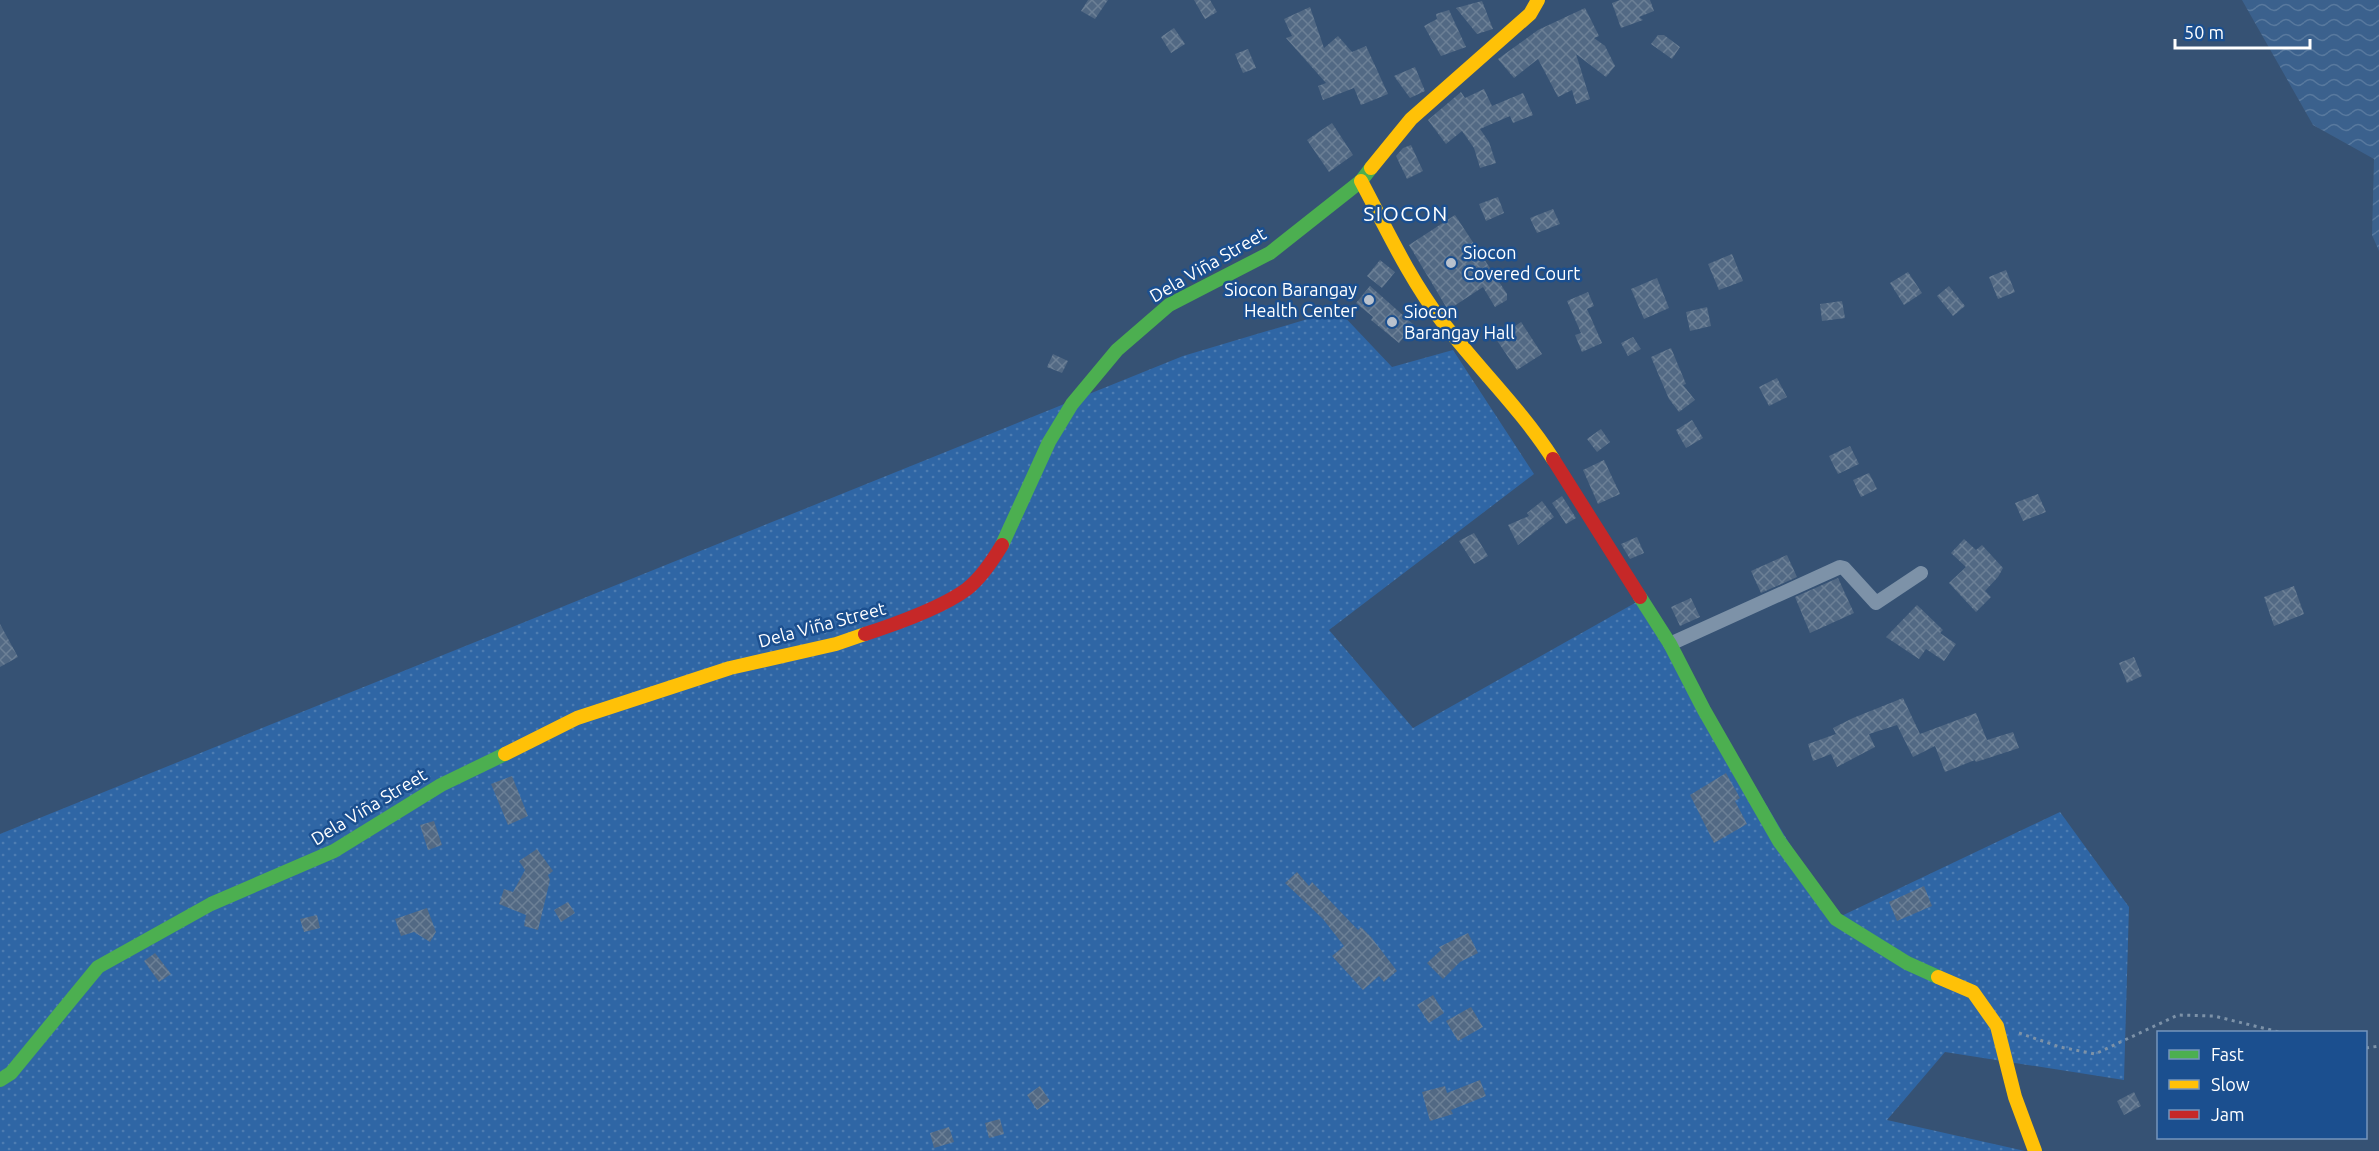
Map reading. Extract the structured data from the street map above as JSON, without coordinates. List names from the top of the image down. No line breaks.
{"streets":{"street":["Dela Viña Street"]},"districts":["SIOCON"],"places":["Siocon Covered Court","Siocon Barangay Health Center","Siocon Barangay Hall"],"legend":["Fast","Slow","Jam"],"scale_bar":"50 m"}
